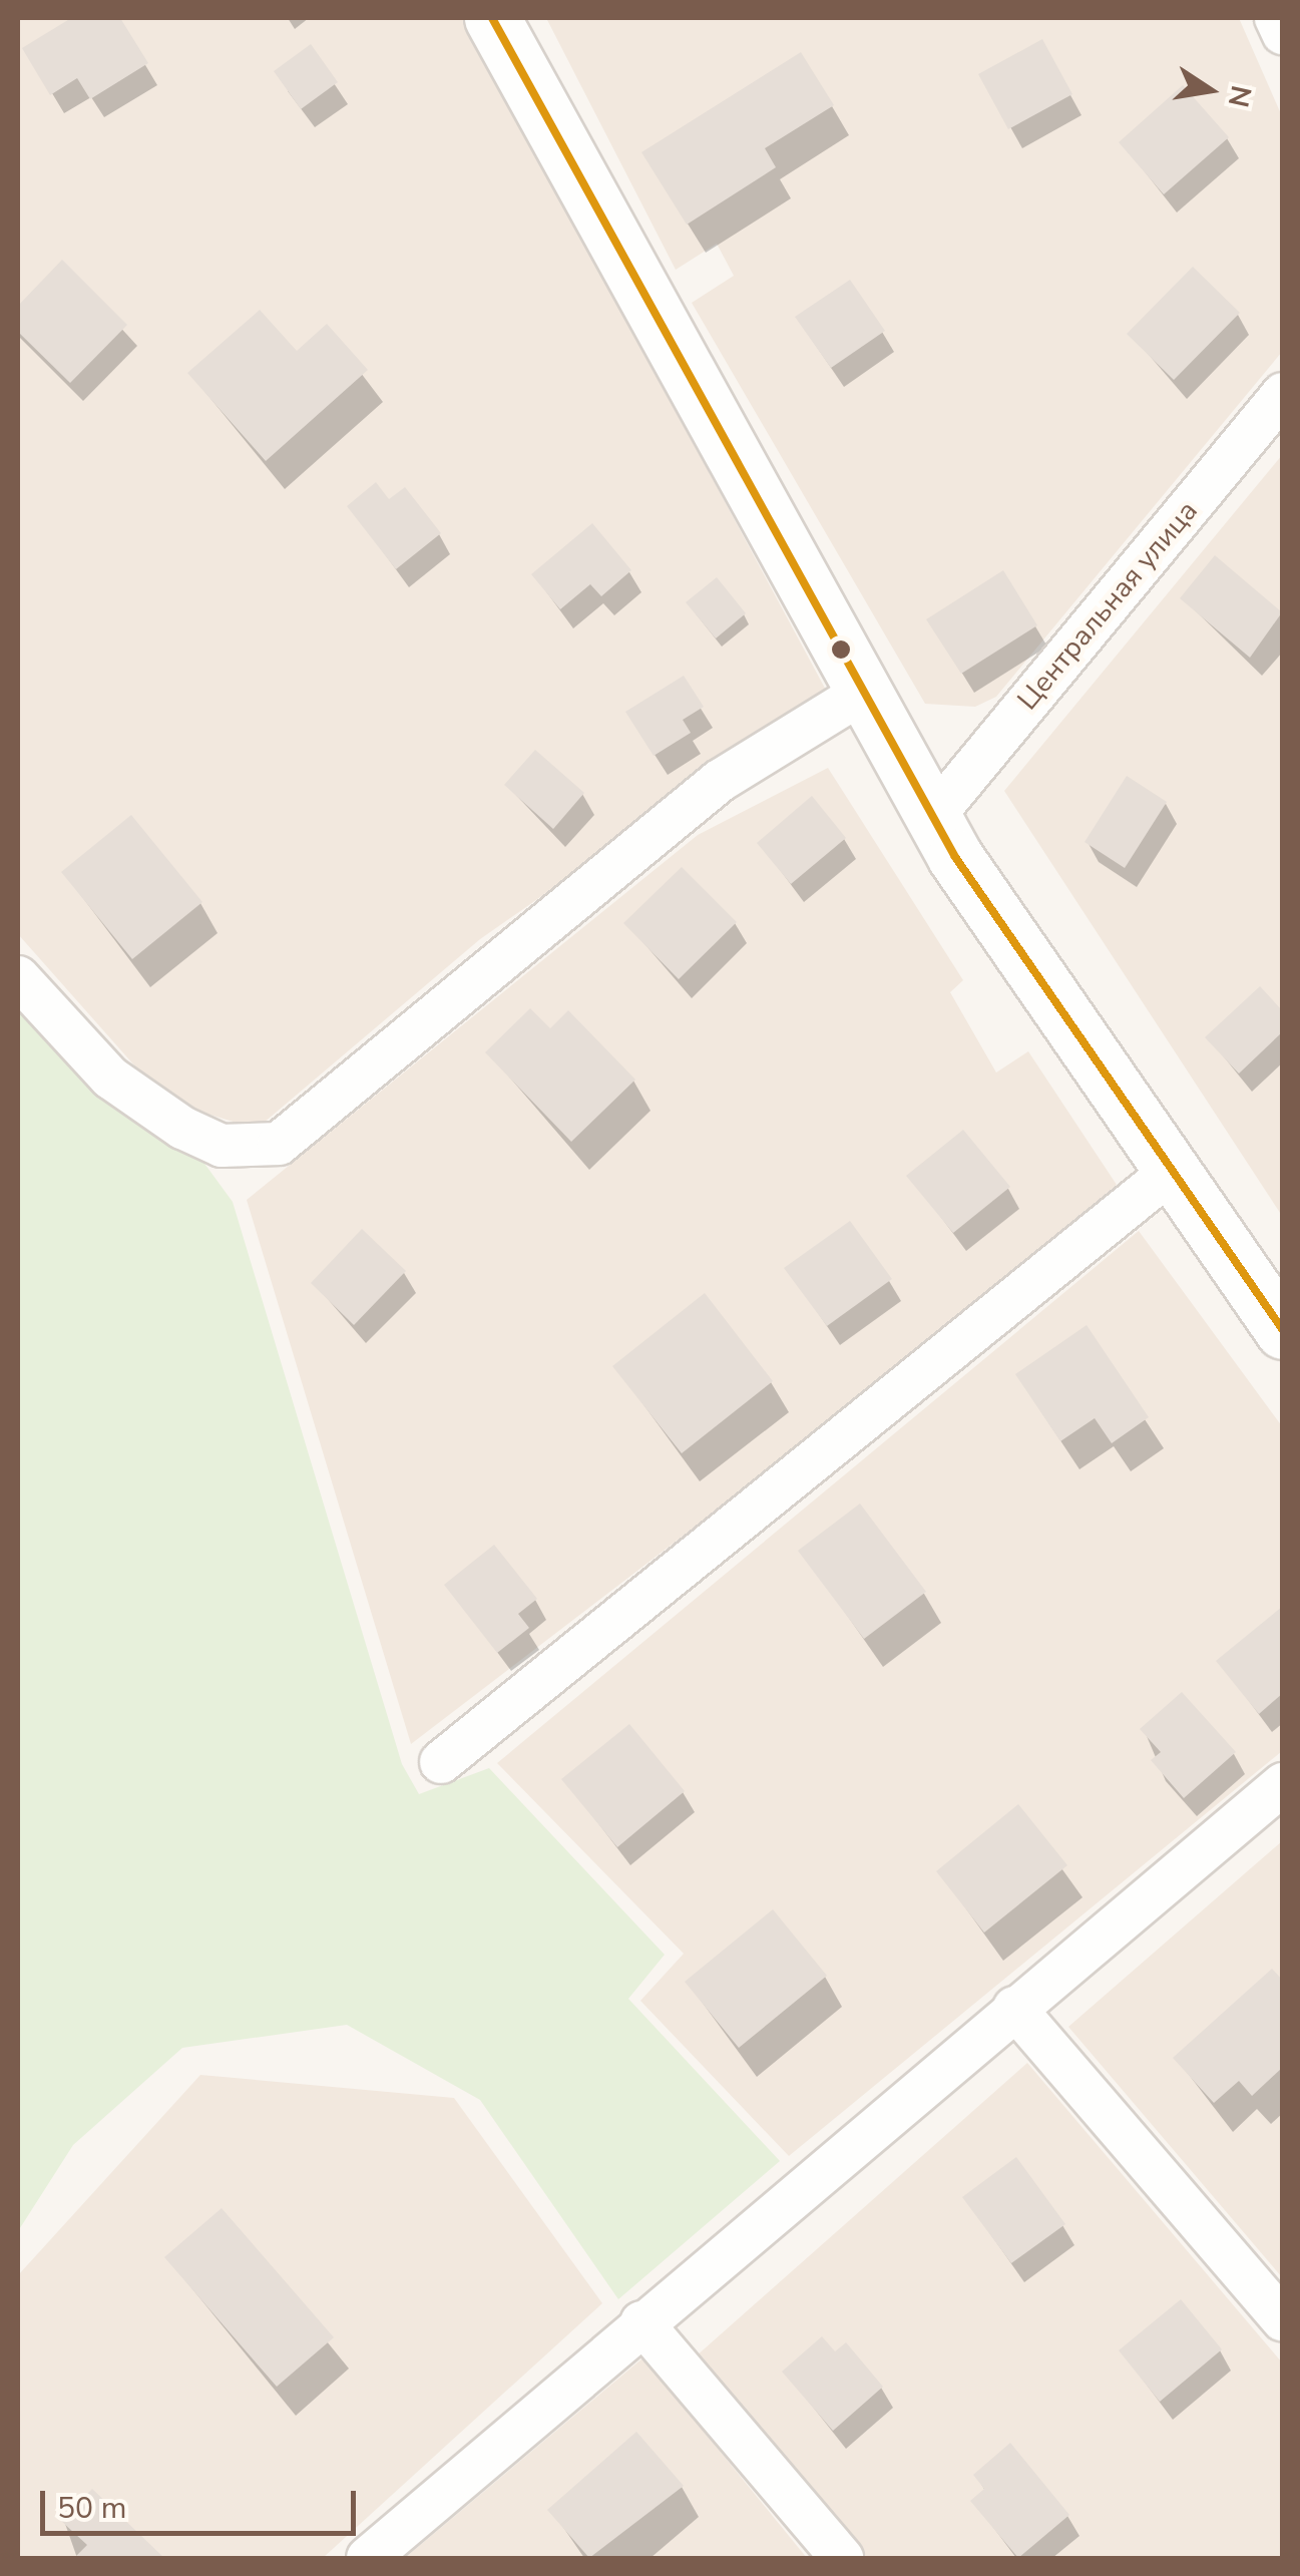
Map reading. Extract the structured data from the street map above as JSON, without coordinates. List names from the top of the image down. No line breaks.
{"streets":{"street":["Центральная улица"]},"scale_bar":"50 m","north":"right"}
